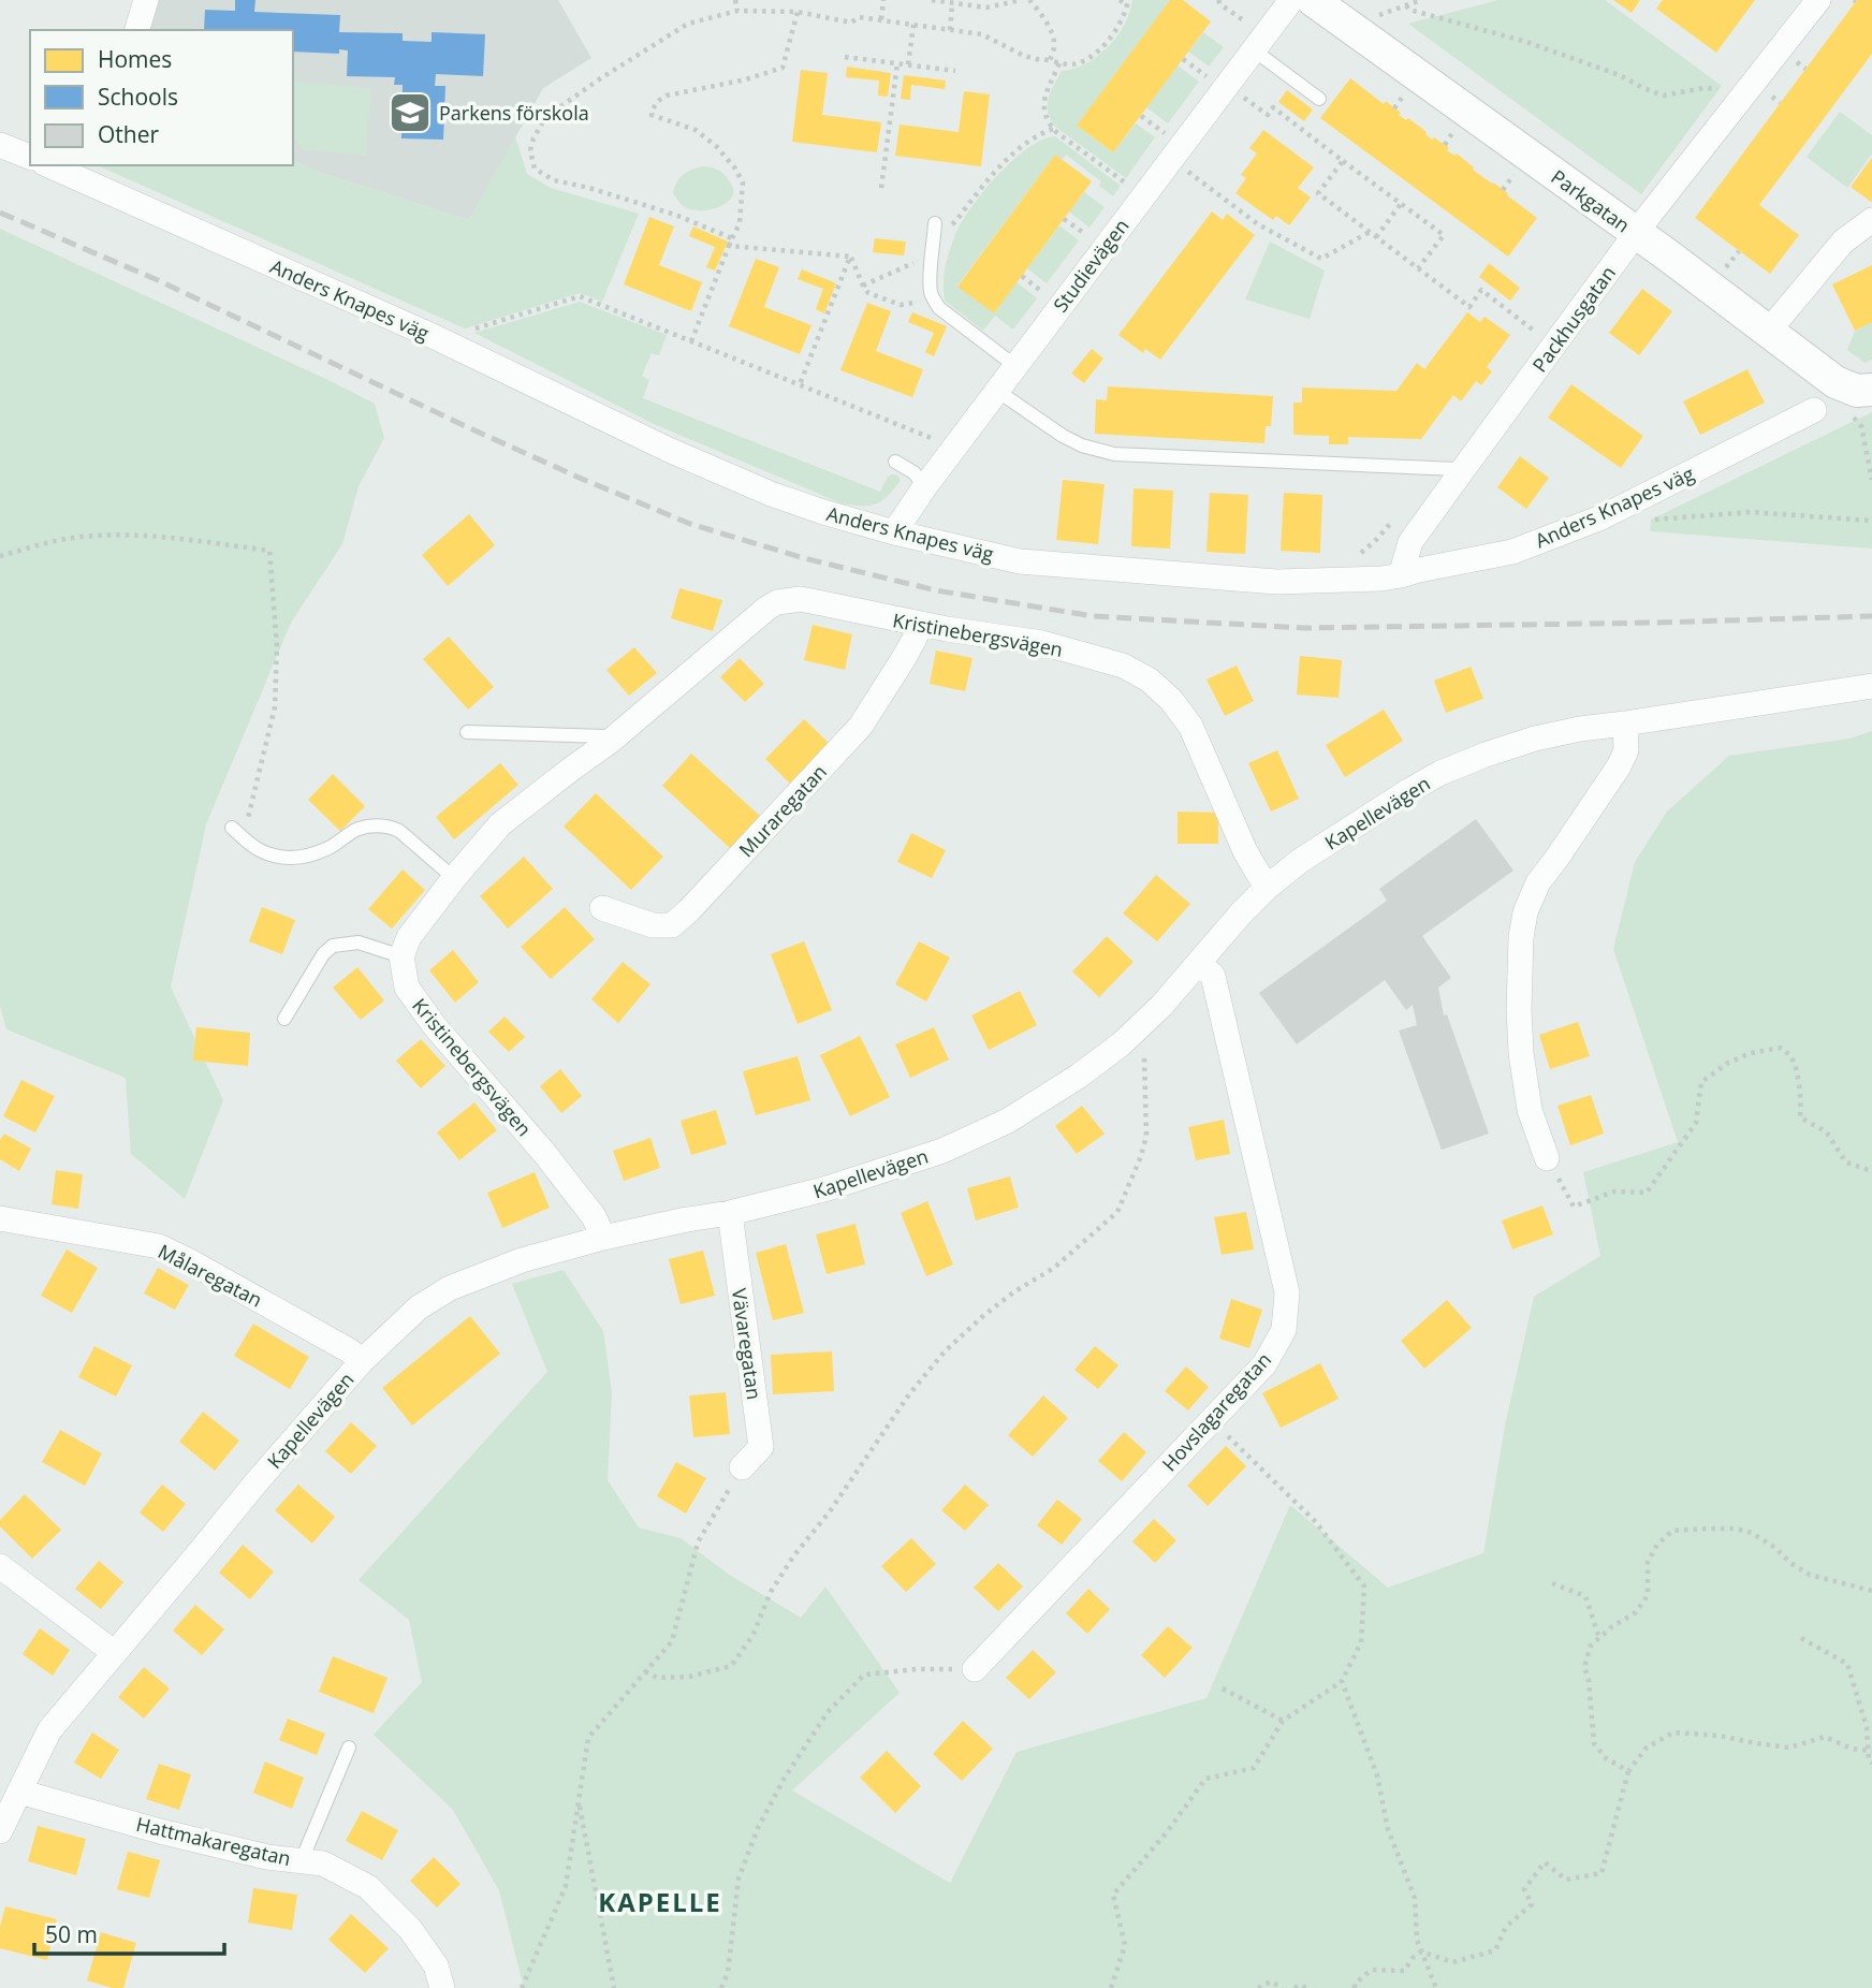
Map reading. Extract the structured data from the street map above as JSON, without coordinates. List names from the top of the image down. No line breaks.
{"streets":{"street":["Parkgatan","Studievägen","Anders Knapes väg","Packhusgatan","Kristinebergsvägen","Muraregatan","Kapellevägen","Målaregatan","Vävaregatan","Hovslagaregatan","Hattmakaregatan"]},"crossings":[["Parkgatan","Packhusgatan"],["Studievägen","Anders Knapes väg"],["Anders Knapes väg","Packhusgatan"],["Kristinebergsvägen","Muraregatan"],["Kristinebergsvägen","Kapellevägen"],["Kapellevägen","Målaregatan"],["Kapellevägen","Vävaregatan"],["Kapellevägen","Hovslagaregatan"],["Kapellevägen","Hattmakaregatan"]],"districts":["KAPELLE"],"places":{"school or university":["Parkens förskola"]},"legend":["Homes","Schools","Other"],"scale_bar":"50 m"}
